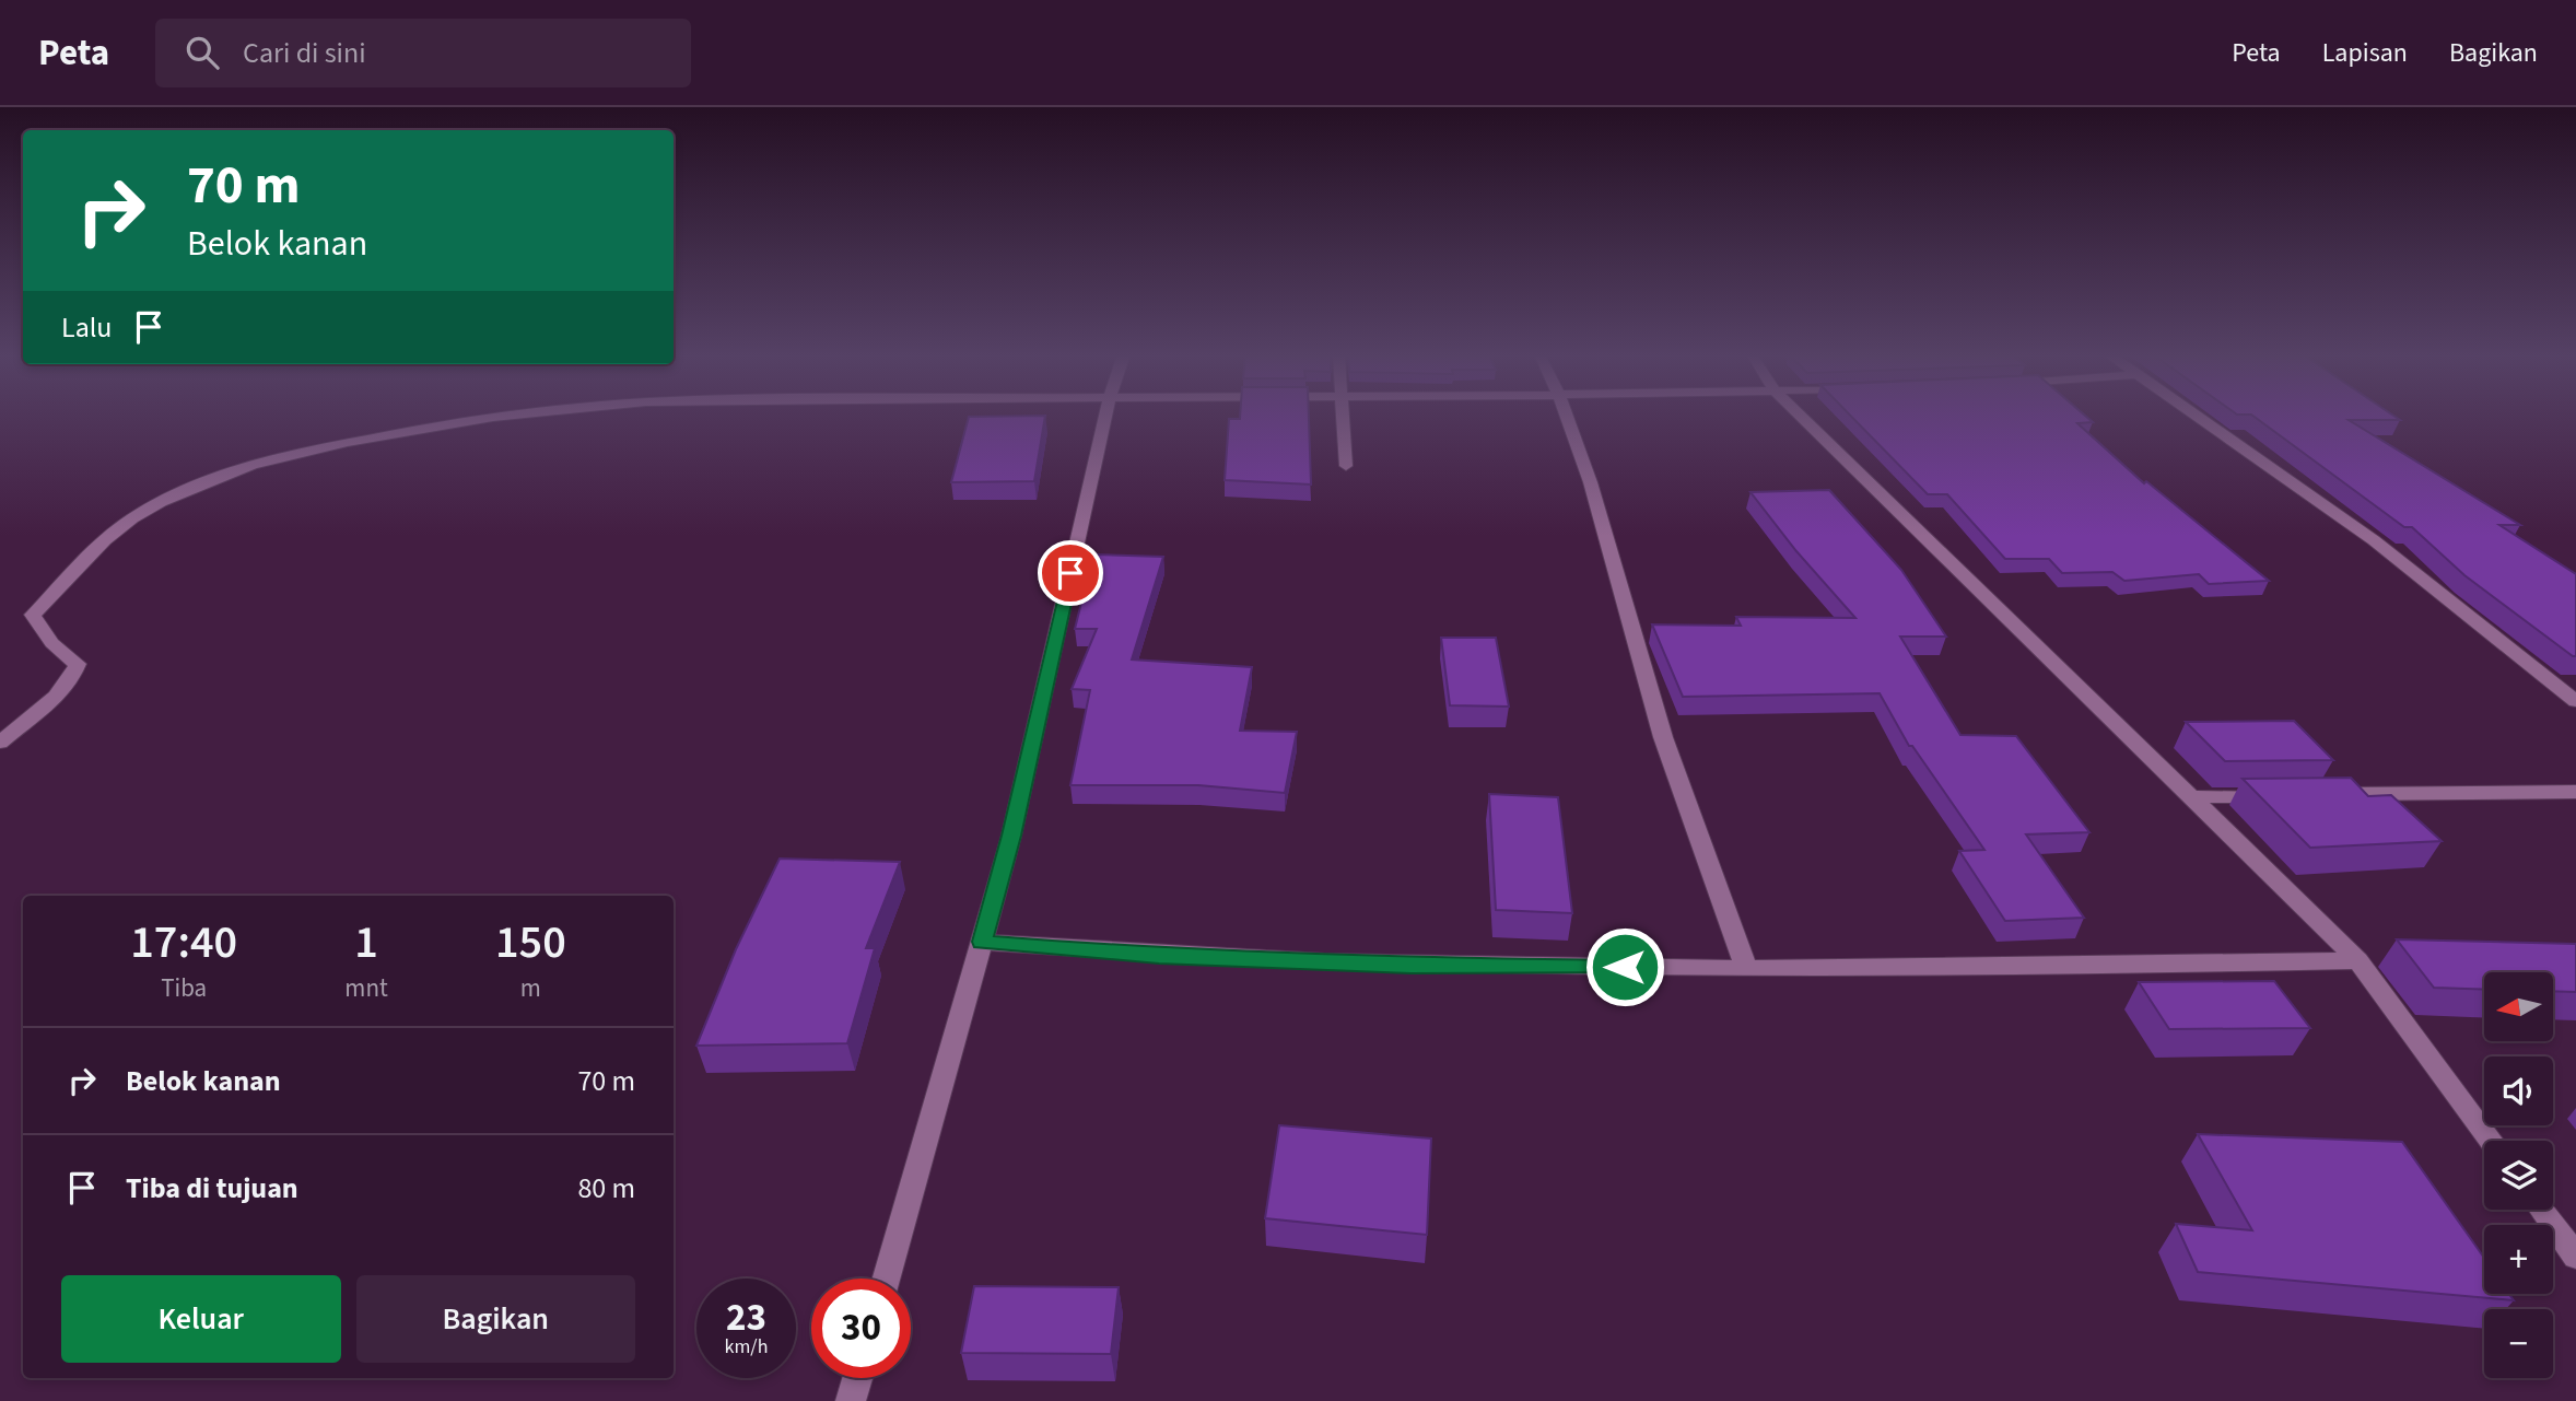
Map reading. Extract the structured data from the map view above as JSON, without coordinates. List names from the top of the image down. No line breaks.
{"north":"left","page":{"header":"Peta","search":"Cari di sini","nav":["Peta","Lapisan","Bagikan"],"turn":["70 m","Belok kanan"],"then":"Lalu","eta":["17:40","Tiba","1","mnt","150","m"],"map_buttons":["+","−"],"list":[{"name":"Belok kanan","value":"70 m"},{"name":"Tiba di tujuan","value":"80 m"}],"buttons":["Keluar","Bagikan"],"speed":"23 km/h","limit":"30"}}
